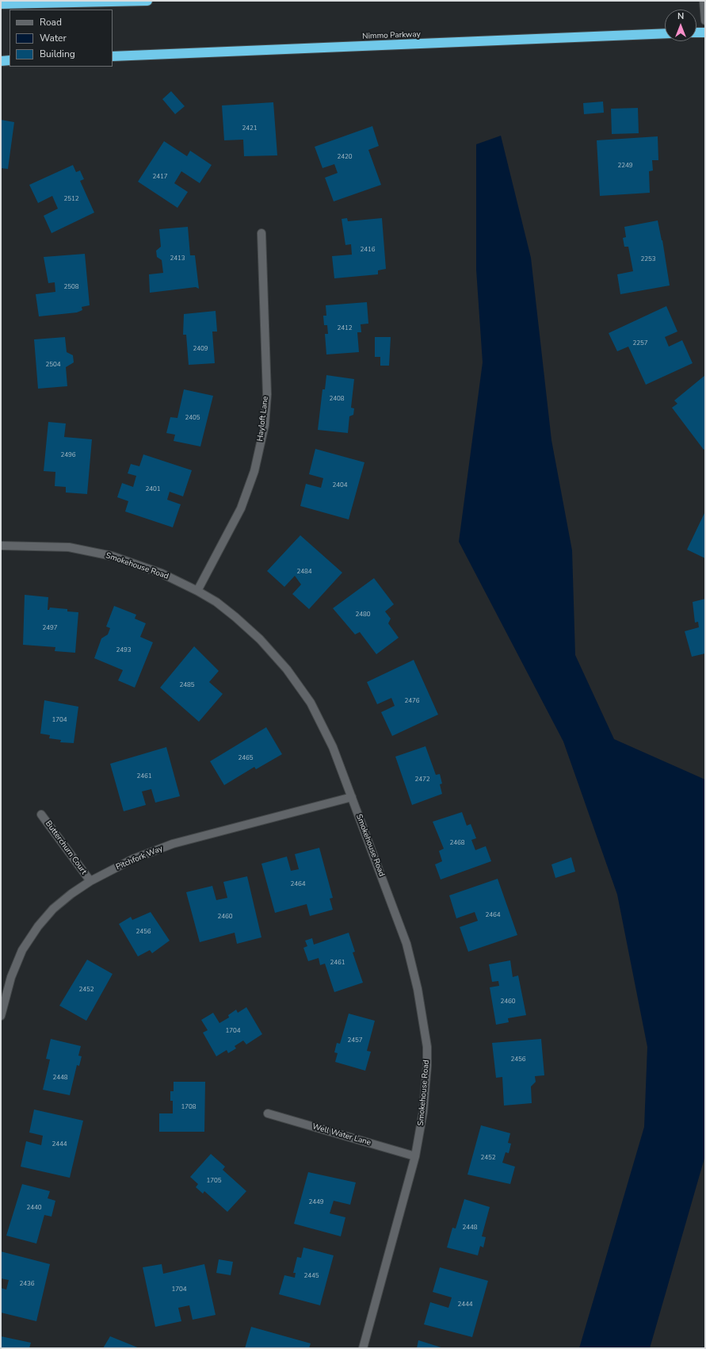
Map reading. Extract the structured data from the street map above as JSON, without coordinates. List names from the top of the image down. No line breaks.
{"streets":{"highway":["Nimmo Parkway"],"street":["Hayloft Lane","Smokehouse Road","Butterchurn Court","Pitchfork Way","Well Water Lane"]},"crossings":[["Hayloft Lane","Smokehouse Road"],["Smokehouse Road","Pitchfork Way"],["Smokehouse Road","Well Water Lane"],["Butterchurn Court","Pitchfork Way"]],"house_numbers":["2421","2420","2249","2417","2512","2416","2413","2253","2508","2412","2257","2409","2504","2408","2405","2496","2404","2401","2484","2480","2497","2493","2485","2476","1704","2465","2461","2472","2468","2464","2464","2460","2456","2461","2452","2460","1704","2457","2456","2448","1708","2444","2452","1705","2449","2440","2448","2445","2436","1704","2444"],"legend":["Road","Water","Building"],"north":"top"}
